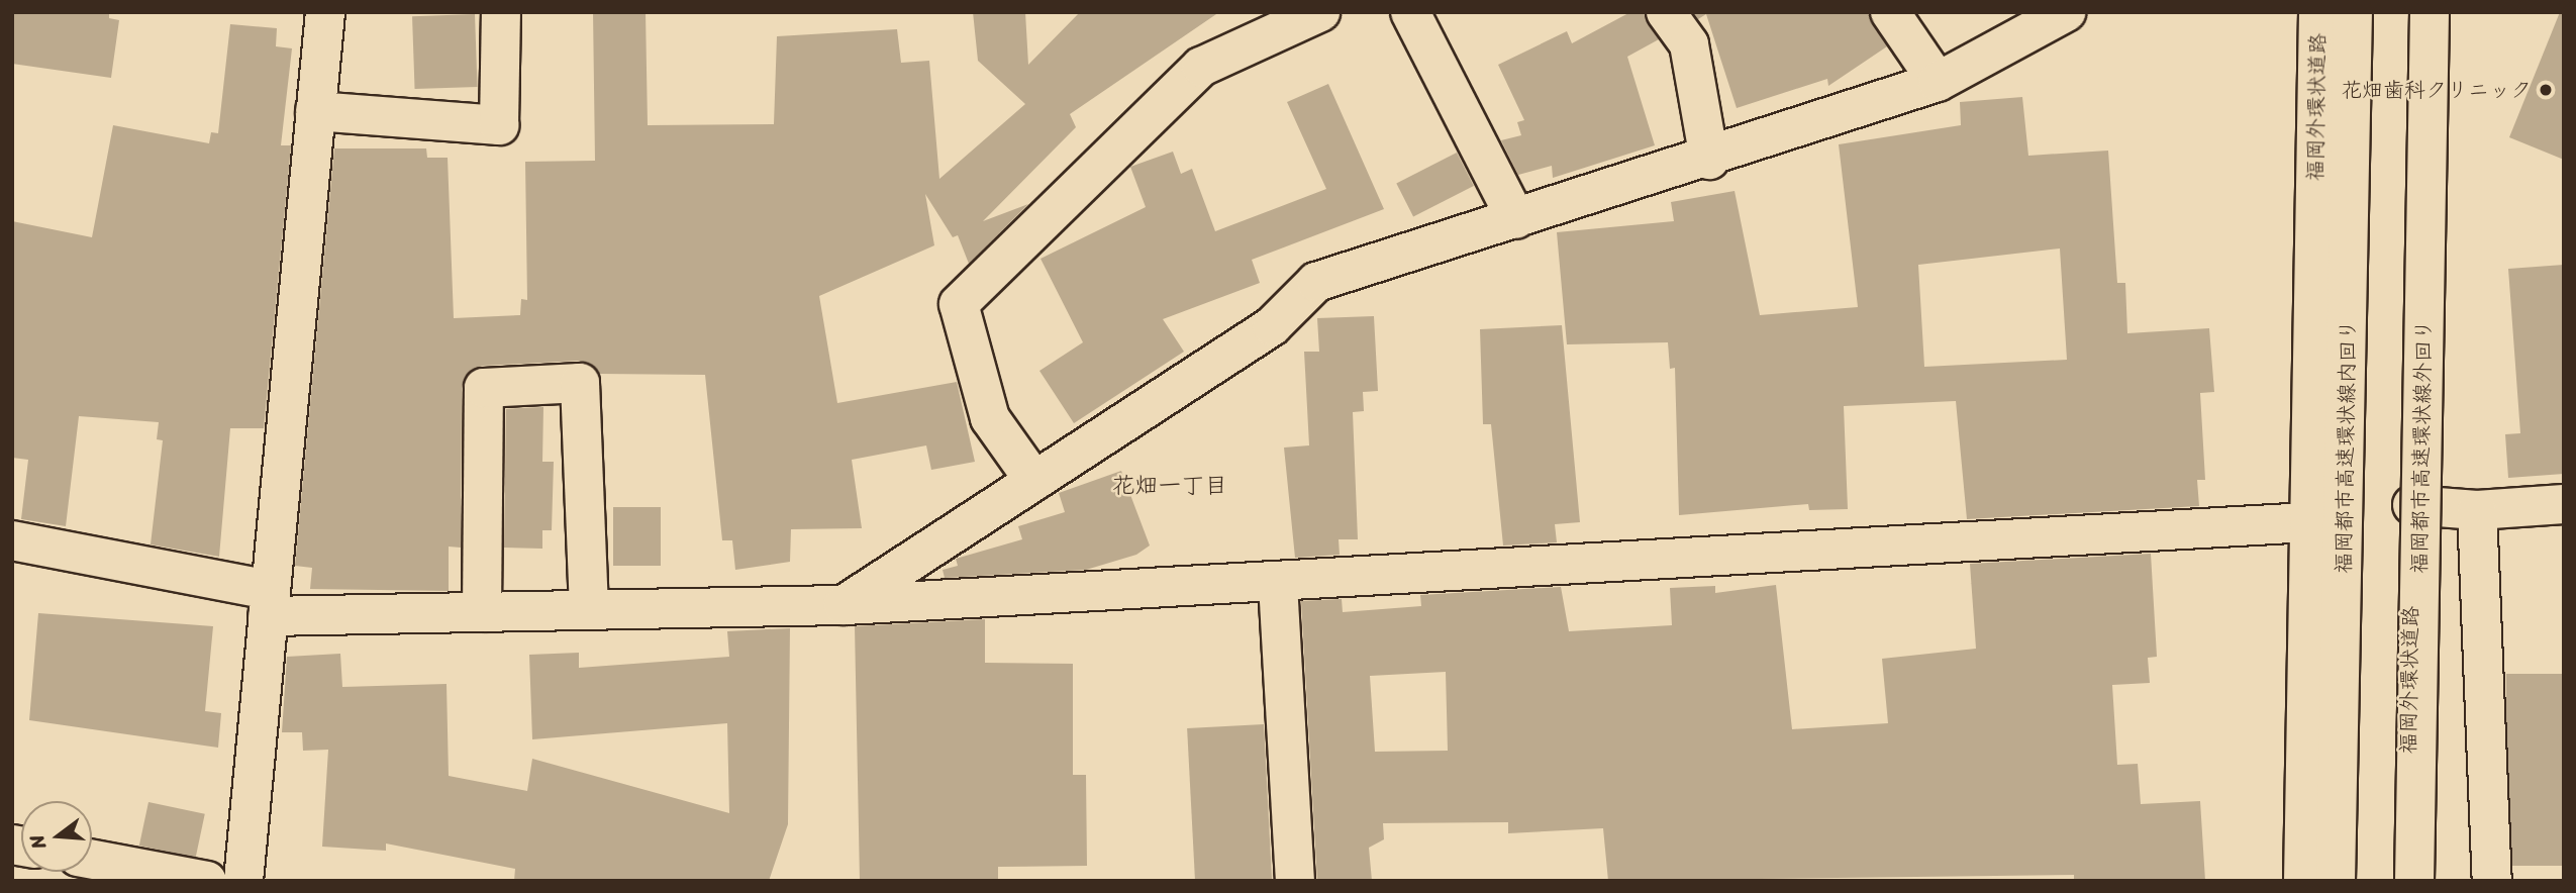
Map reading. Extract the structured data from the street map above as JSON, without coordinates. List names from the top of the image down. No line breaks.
{"streets":{"main road":["福岡外環状道路","福岡都市高速環状線内回り","福岡都市高速環状線外回り"]},"districts":["花畑一丁目"],"places":["花畑歯科クリニック"],"north":"left"}
